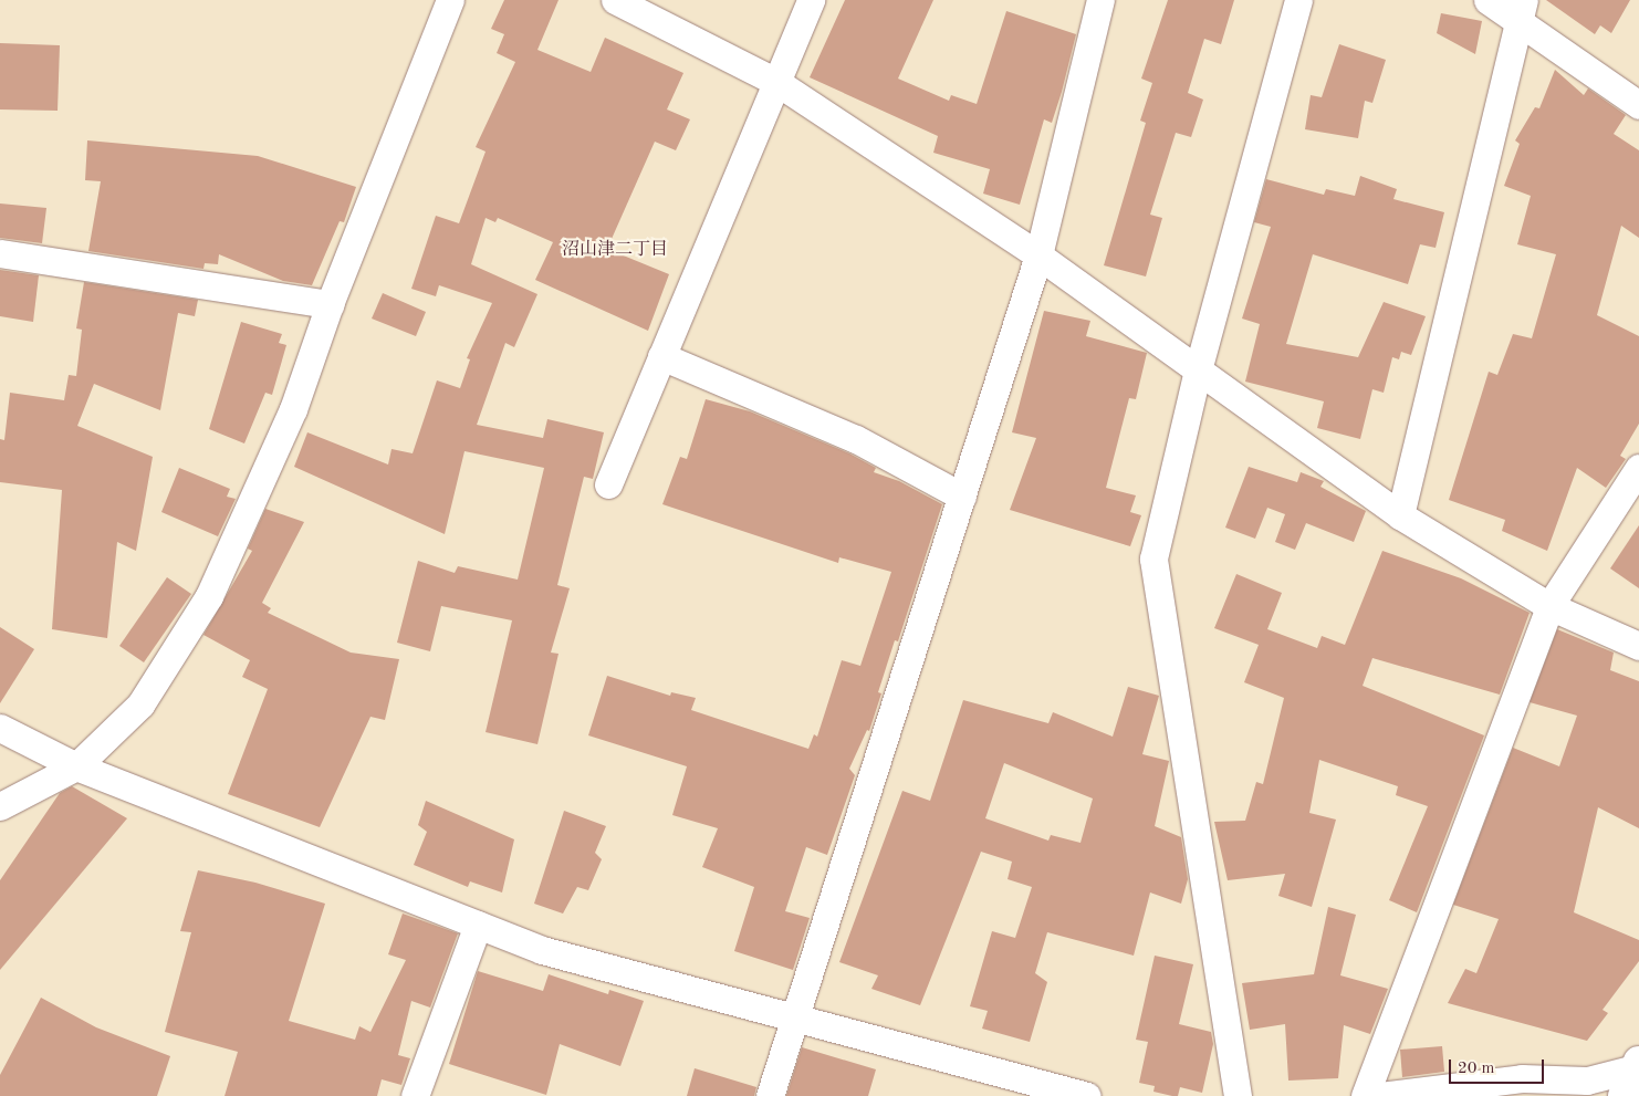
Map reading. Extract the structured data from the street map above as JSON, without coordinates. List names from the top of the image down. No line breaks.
{"districts":["沼山津二丁目"],"scale_bar":"20 m"}
